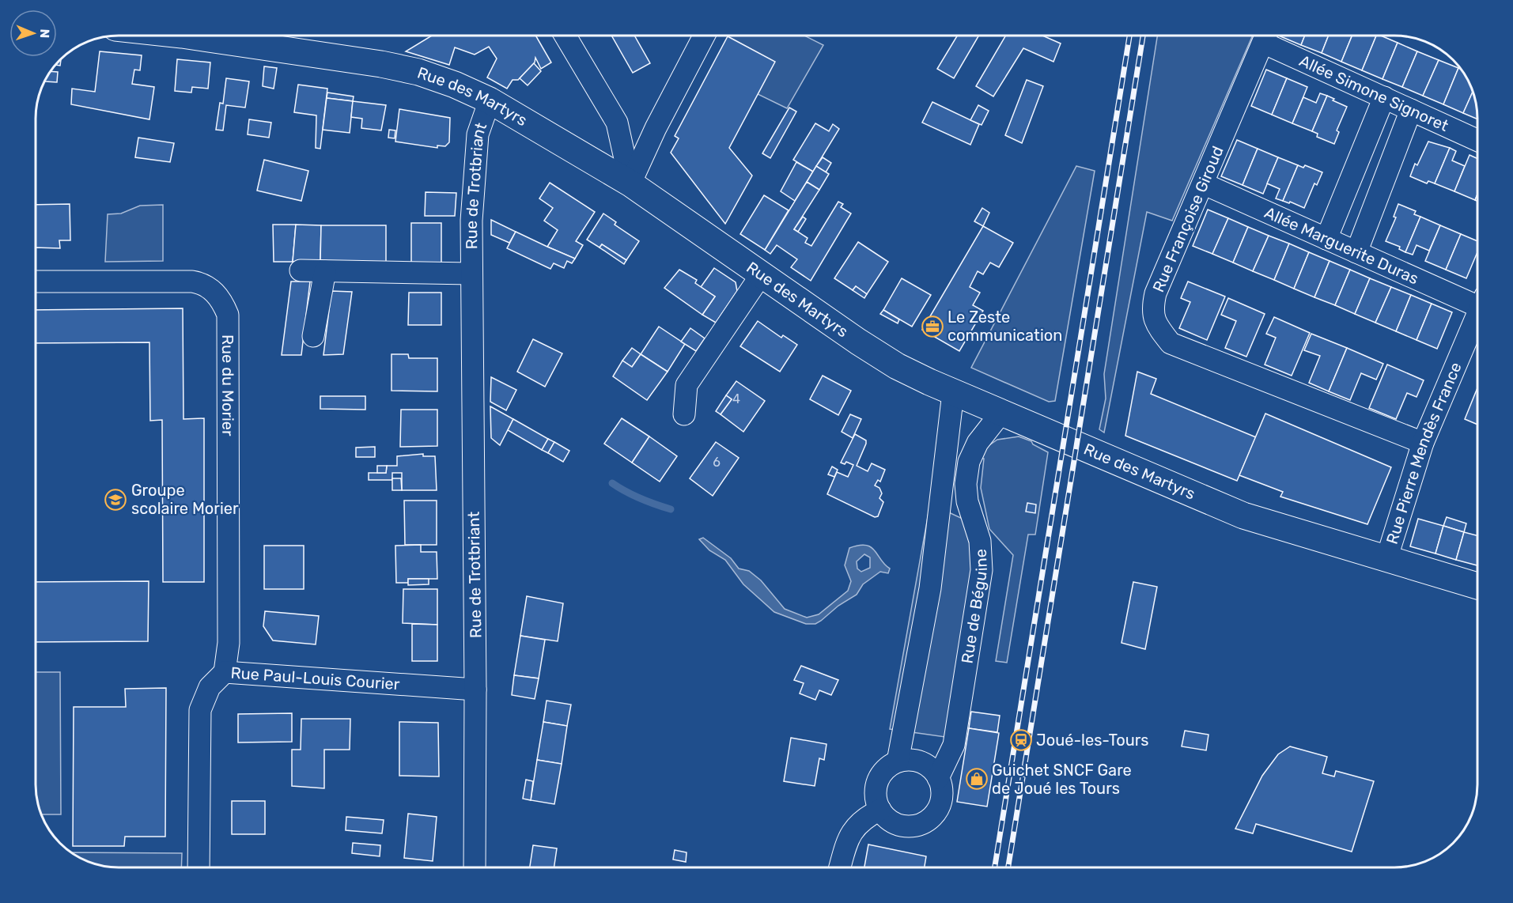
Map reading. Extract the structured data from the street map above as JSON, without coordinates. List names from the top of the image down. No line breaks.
{"streets":{"main road":["Rue des Martyrs"],"street":["Allée Simone Signoret","Rue de Trotbriant","Rue Françoise Giroud","Allée Marguerite Duras","Rue du Morier","Rue Pierre Mendès France","Rue de Béguine","Rue Paul-Louis Courier"]},"crossings":[["Rue des Martyrs","Rue de Trotbriant"],["Rue des Martyrs","Rue Pierre Mendès France"],["Rue des Martyrs","Rue de Béguine"],["Rue de Trotbriant","Rue Paul-Louis Courier"],["Rue Françoise Giroud","Allée Marguerite Duras"],["Rue Françoise Giroud","Rue Pierre Mendès France"],["Rue du Morier","Rue Paul-Louis Courier"]],"places":{"office":["Le Zeste communication"],"school or university":["Groupe scolaire Morier"],"station":["Joué-les-Tours"],"shop":["Guichet SNCF Gare de Joué les Tours"]},"house_numbers":["4","6"],"north":"right"}
